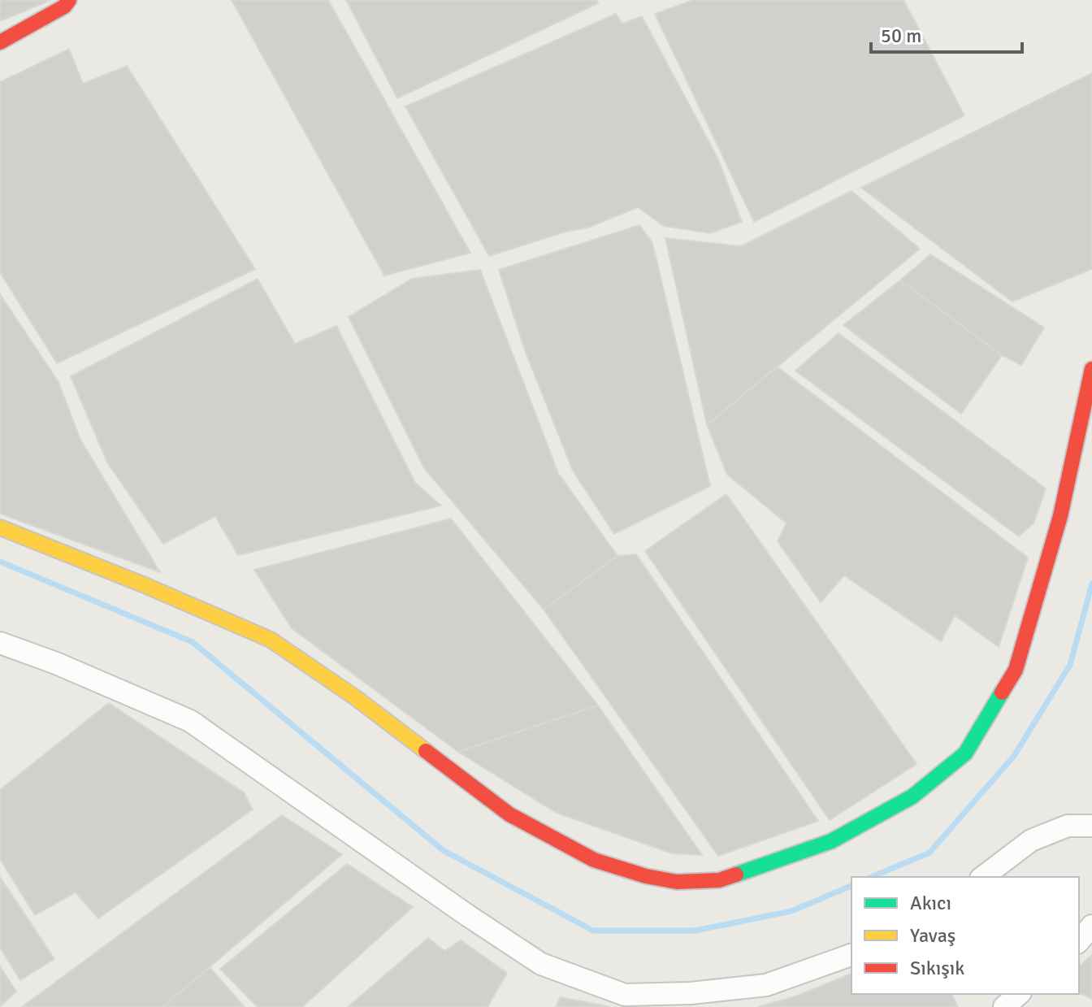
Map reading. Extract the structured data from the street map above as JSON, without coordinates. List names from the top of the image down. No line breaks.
{"legend":["Akıcı","Yavaş","Sıkışık"],"scale_bar":"50 m"}
